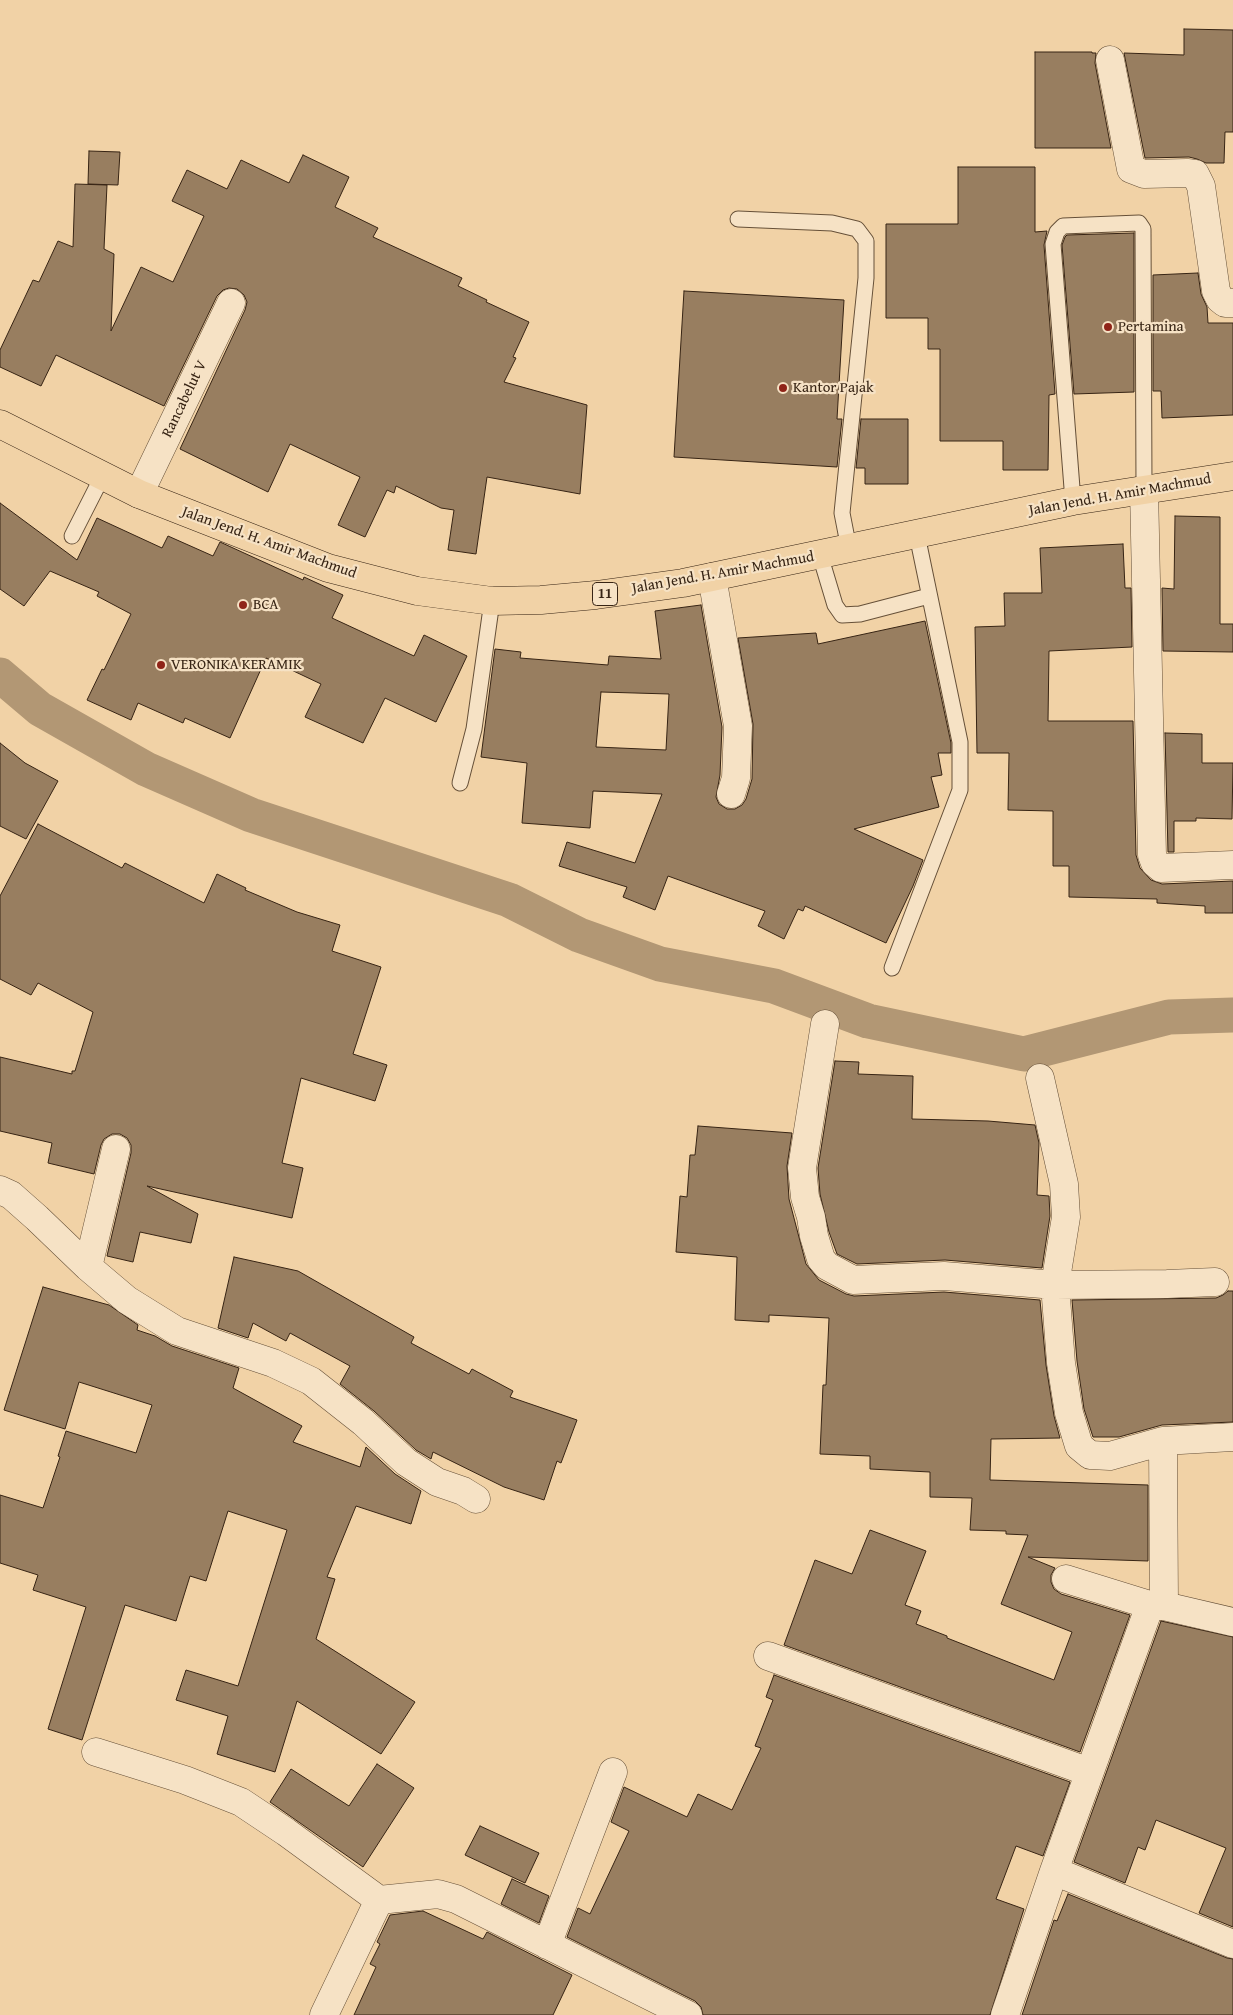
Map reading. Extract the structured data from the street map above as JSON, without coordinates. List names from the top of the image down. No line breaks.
{"streets":{"highway":["Jalan Jend. H. Amir Machmud","11"],"street":["Rancabelut V"]},"crossings":[["Rancabelut V","Jalan Jend. H. Amir Machmud"]],"places":["Pertamina","Kantor Pajak","BCA","VERONIKA KERAMIK"]}
